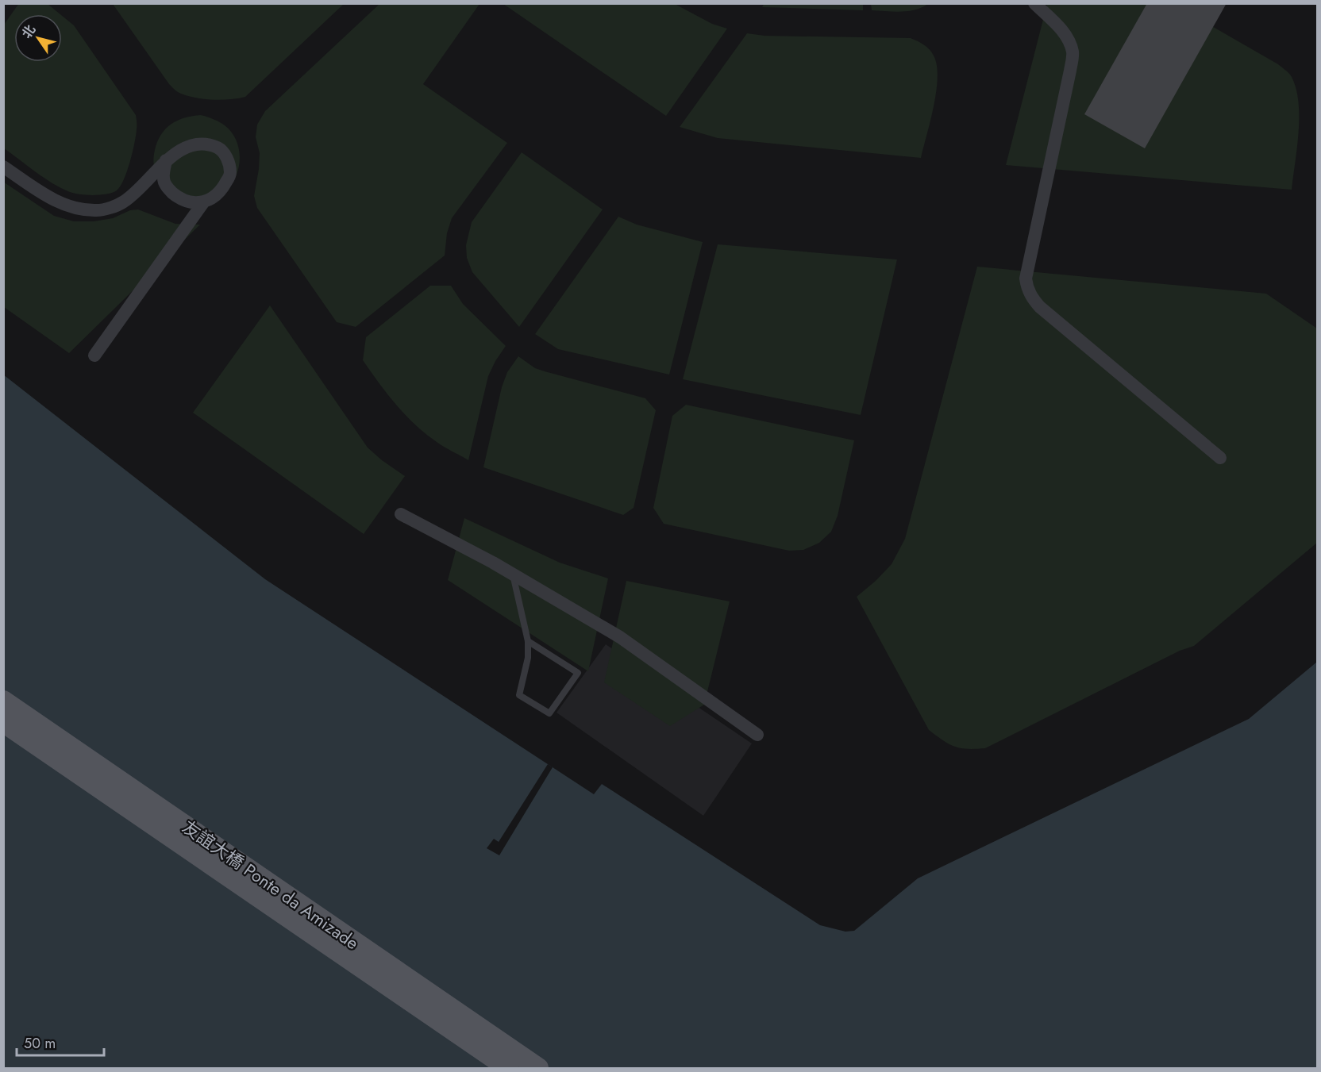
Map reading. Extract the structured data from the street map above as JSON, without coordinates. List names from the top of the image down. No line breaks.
{"streets":{"main road":["友誼大橋 Ponte da Amizade"]},"scale_bar":"50 m","north":"top left"}
